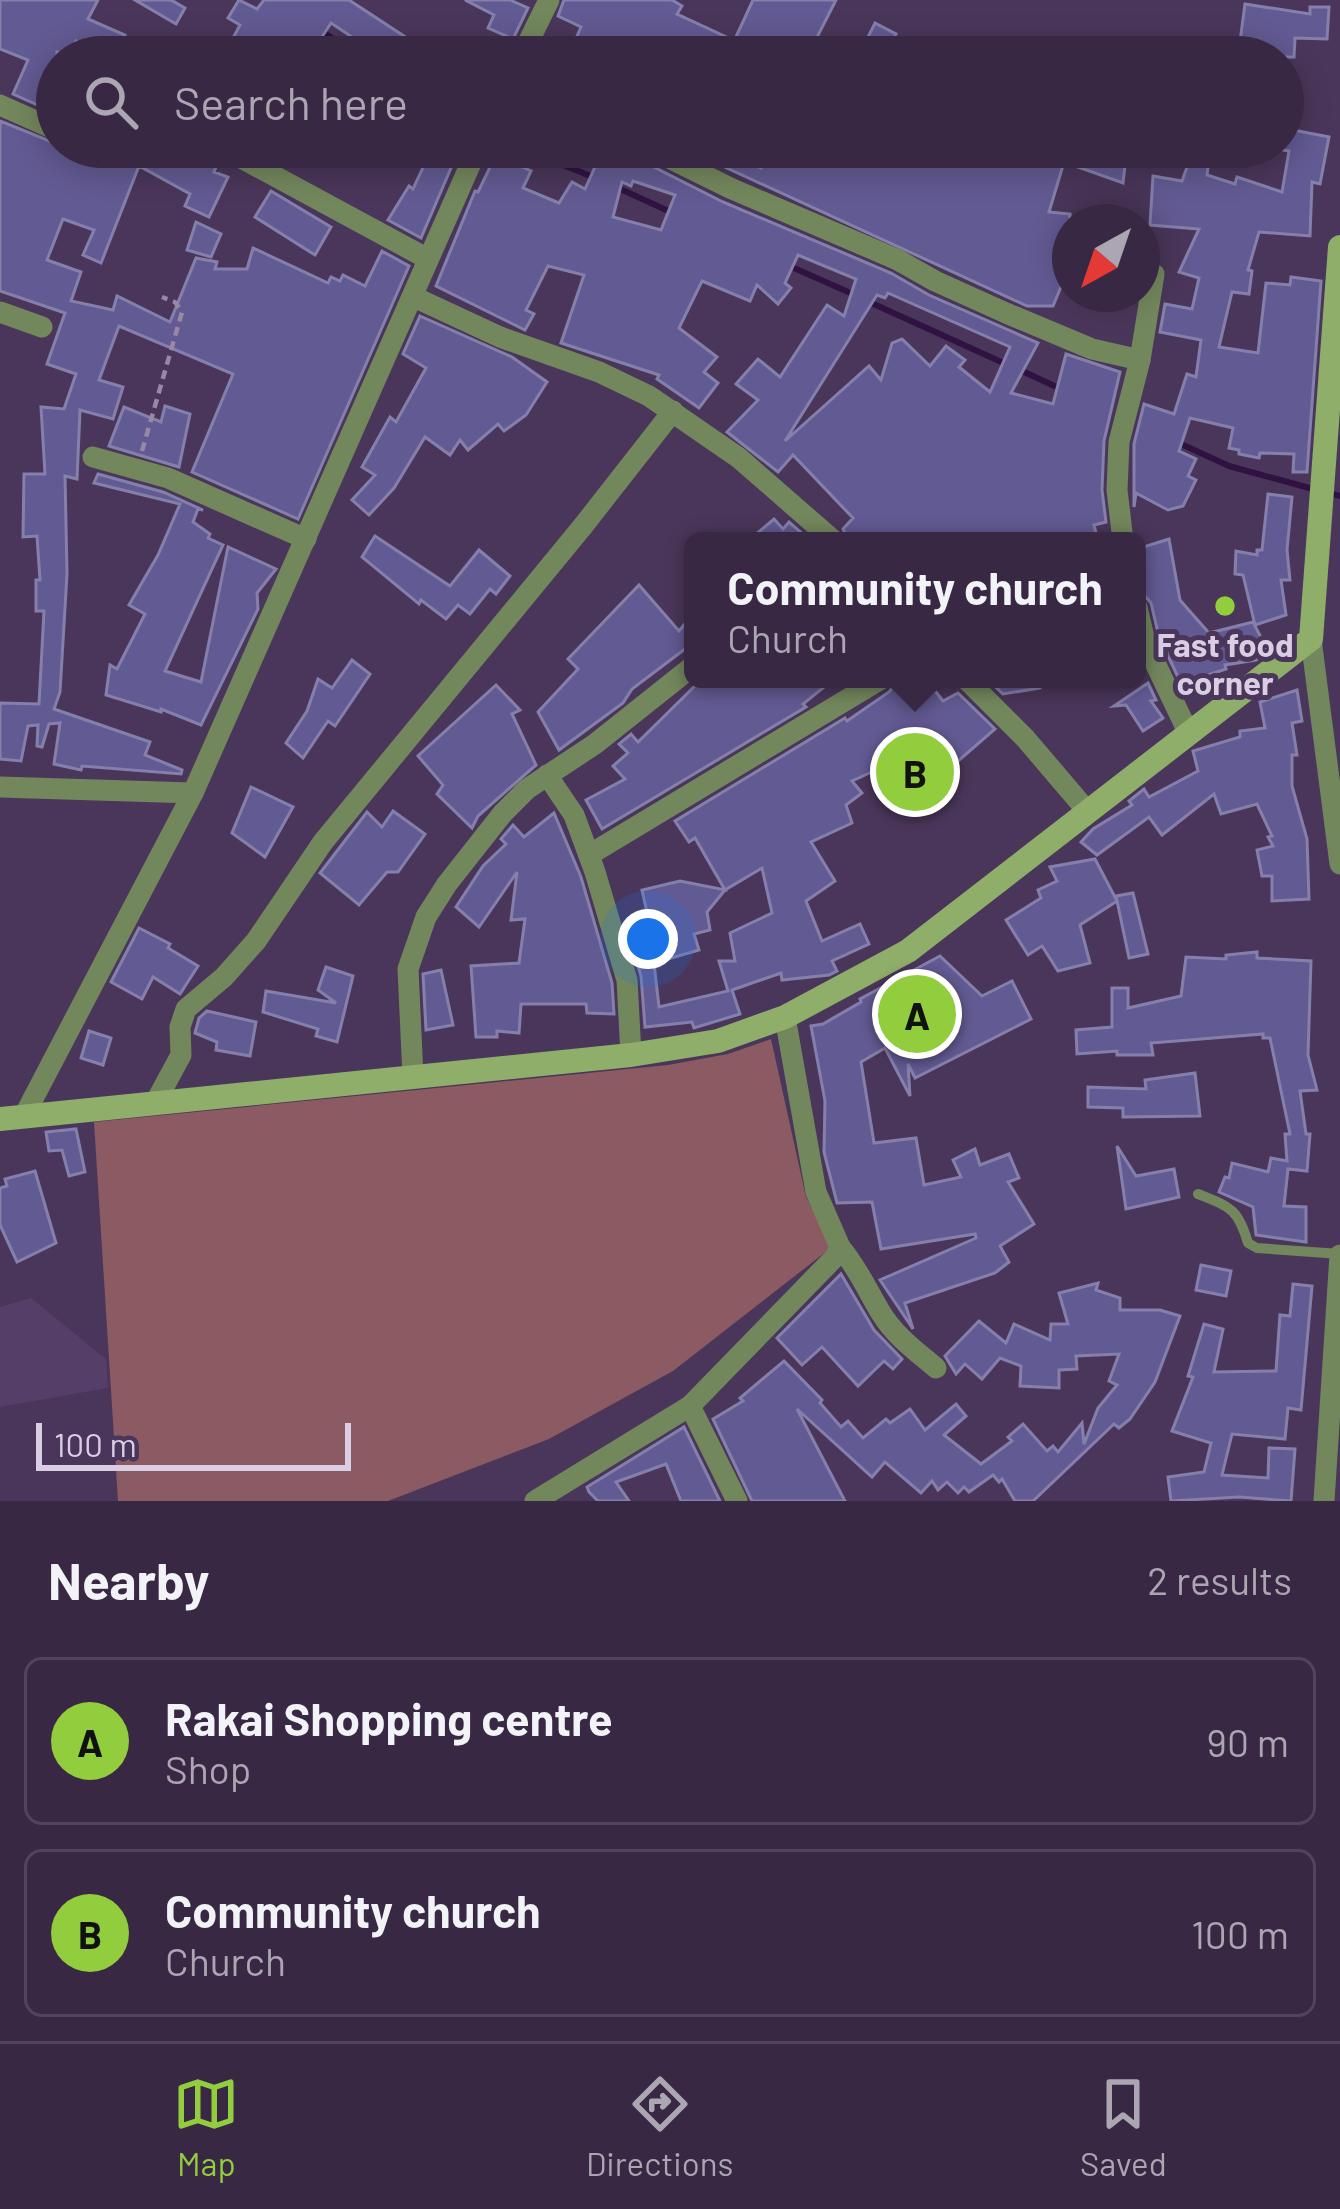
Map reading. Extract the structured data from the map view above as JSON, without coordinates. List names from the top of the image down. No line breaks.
{"places":["Fast food corner"],"scale_bar":"100 m","north":"bottom left","page":{"search":"Search here","popup":["Community church","Church"],"pins":["B","A"],"scale":"100 m","heading":["Nearby","2 results"],"list":[{"mark":"A","name":"Rakai Shopping centre","note":"Shop","value":"90 m"},{"mark":"B","name":"Community church","note":"Church","value":"100 m"}],"nav":["Map","Directions","Saved"]}}
